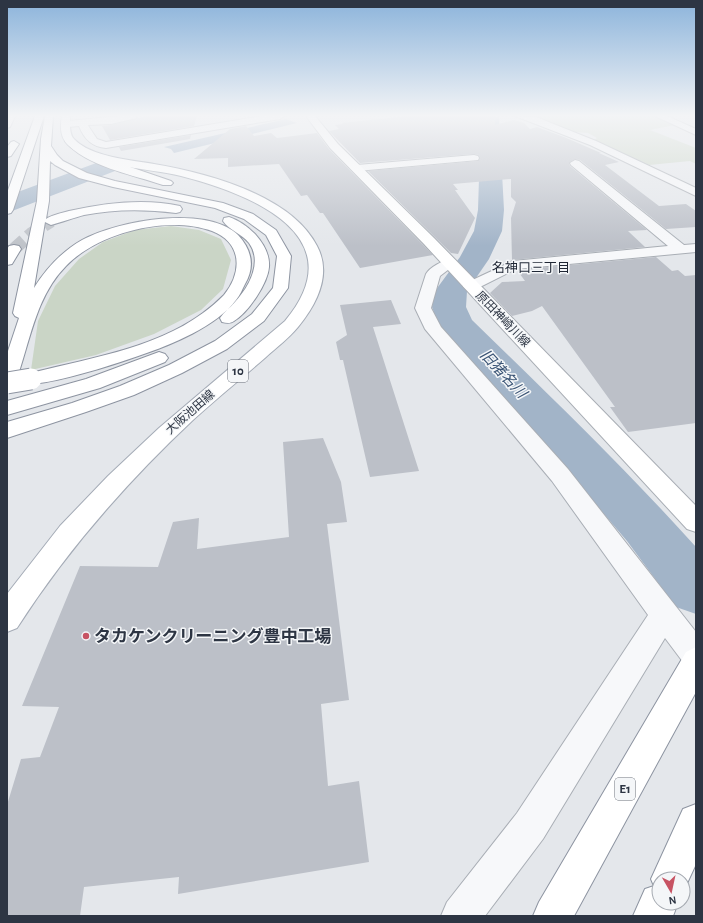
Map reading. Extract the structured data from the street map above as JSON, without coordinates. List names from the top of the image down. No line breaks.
{"streets":{"main road":["原田神崎川線","10","大阪池田線","E1"]},"districts":["名神口三丁目"],"water":["旧猪名川"],"places":["タカケンクリーニング豊中工場"],"north":"bottom"}
